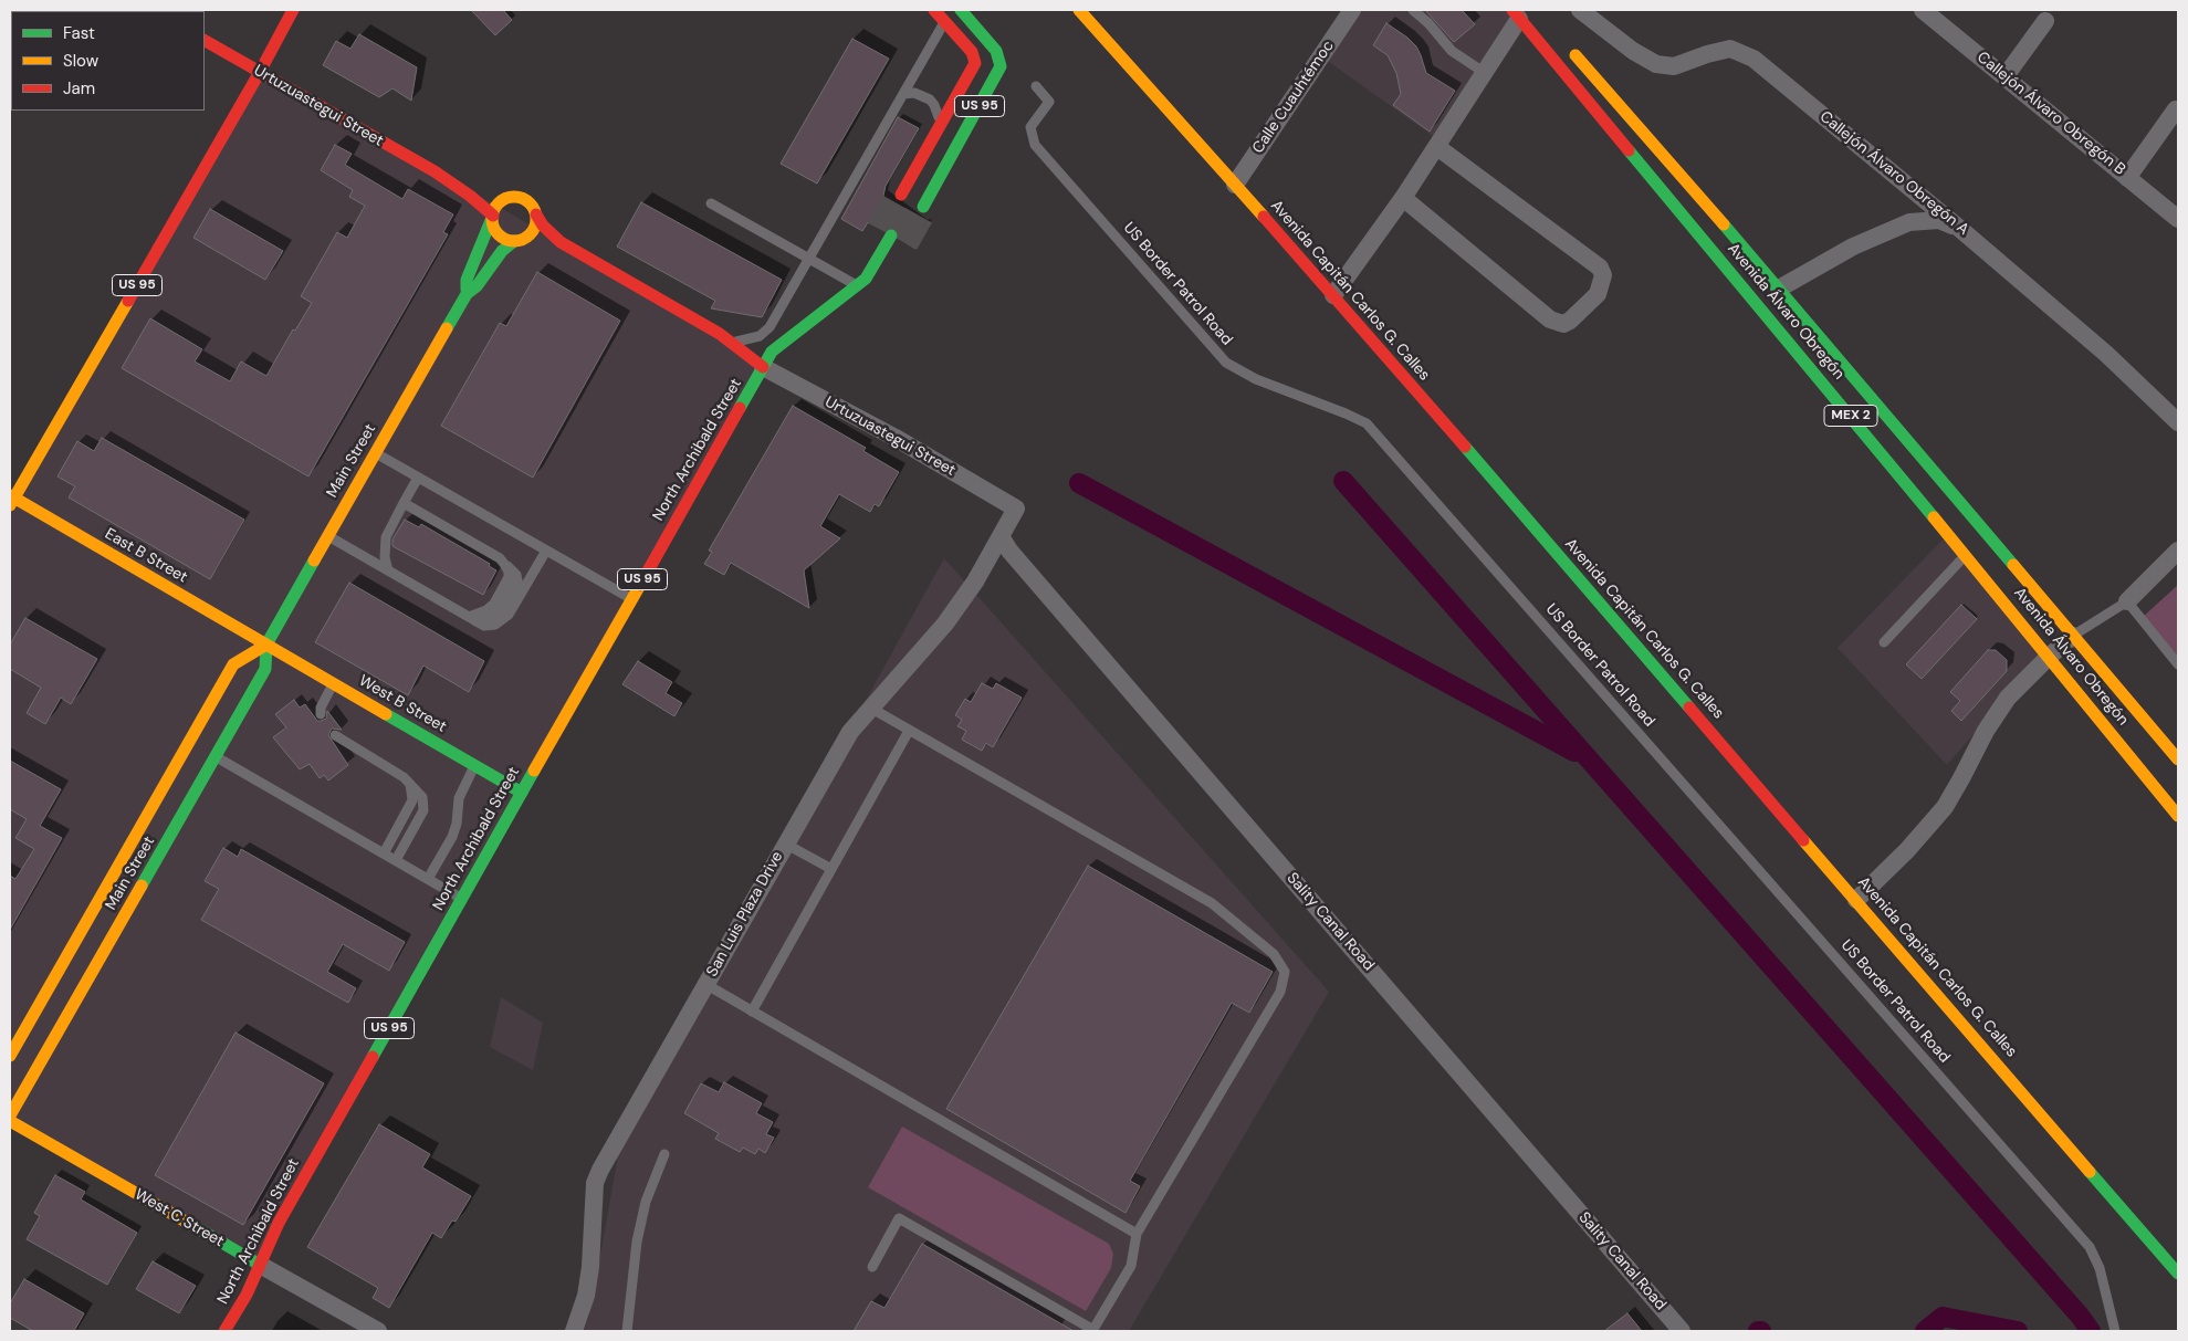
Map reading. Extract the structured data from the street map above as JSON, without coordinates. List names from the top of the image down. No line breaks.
{"streets":{"main road":["Urtuzuastegui Street","US 95","Avenida Capitán Carlos G. Calles","Avenida Álvaro Obregón","MEX 2","North Archibald Street","Main Street","East B Street","West B Street","West C Street"],"street":["Calle Cuauhtémoc","Callejón Álvaro Obregón B","Callejón Álvaro Obregón A","San Luis Plaza Drive","Sality Canal Road"],"lane":["US Border Patrol Road"]},"crossings":[["Calle Cuauhtémoc","Avenida Capitán Carlos G. Calles"],["Urtuzuastegui Street","US 95"],["Urtuzuastegui Street","North Archibald Street"],["Urtuzuastegui Street","Main Street"],["Urtuzuastegui Street","San Luis Plaza Drive"],["Urtuzuastegui Street","Sality Canal Road"],["US 95","North Archibald Street"],["US 95","East B Street"],["North Archibald Street","West B Street"],["North Archibald Street","West C Street"],["Main Street","East B Street"],["Main Street","West B Street"],["East B Street","West B Street"],["San Luis Plaza Drive","Sality Canal Road"]],"legend":["Fast","Slow","Jam"]}
